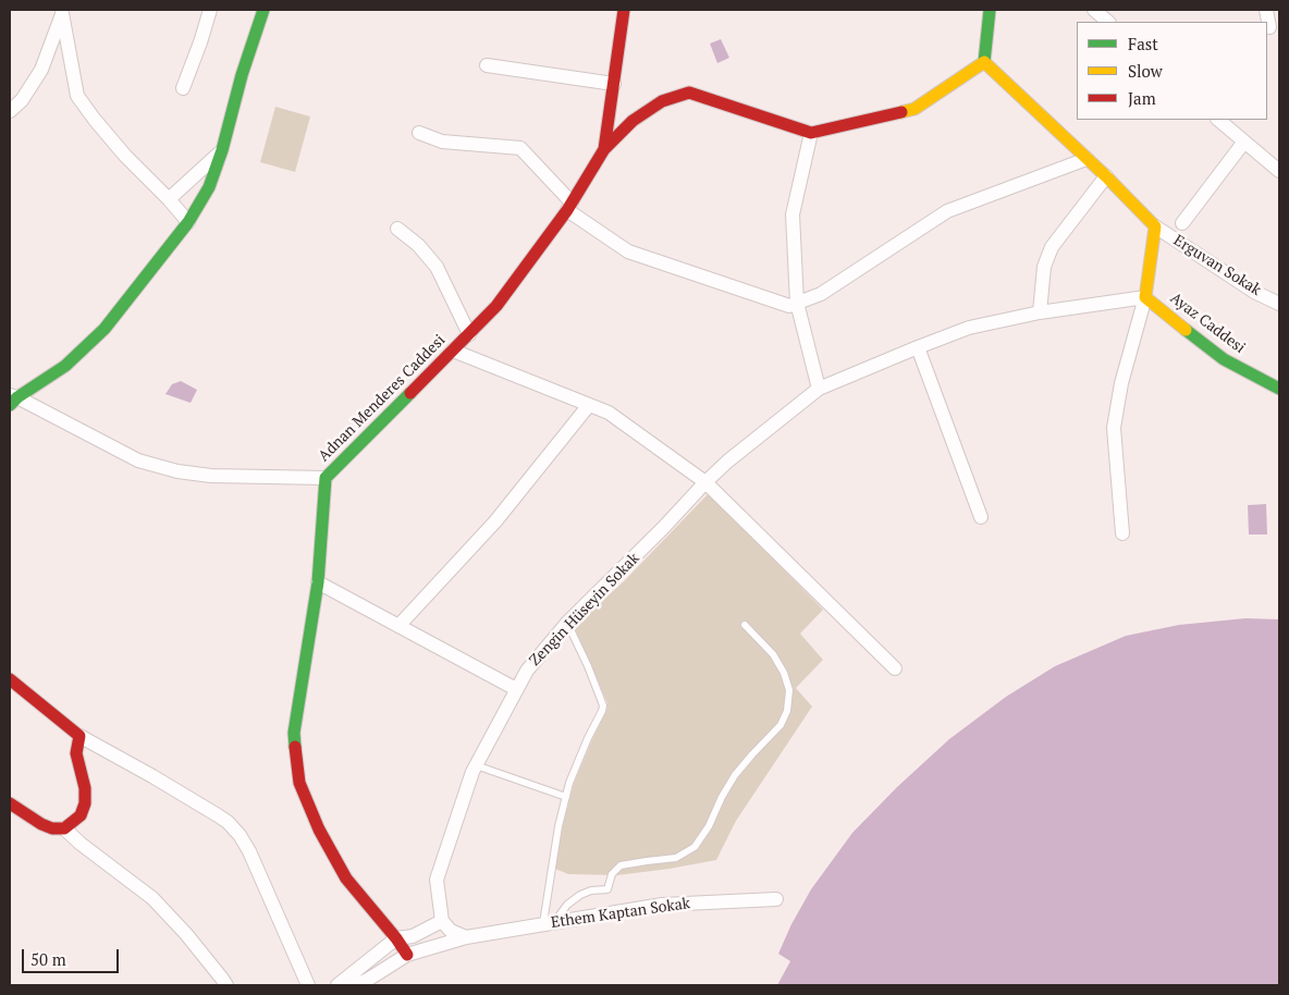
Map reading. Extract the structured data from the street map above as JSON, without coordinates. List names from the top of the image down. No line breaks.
{"streets":{"street":["Erguvan Sokak","Ayaz Caddesi","Adnan Menderes Caddesi","Zengin Hüseyin Sokak","Ethem Kaptan Sokak"]},"crossings":[["Ayaz Caddesi","Zengin Hüseyin Sokak"],["Adnan Menderes Caddesi","Ethem Kaptan Sokak"]],"legend":["Fast","Slow","Jam"],"scale_bar":"50 m"}
